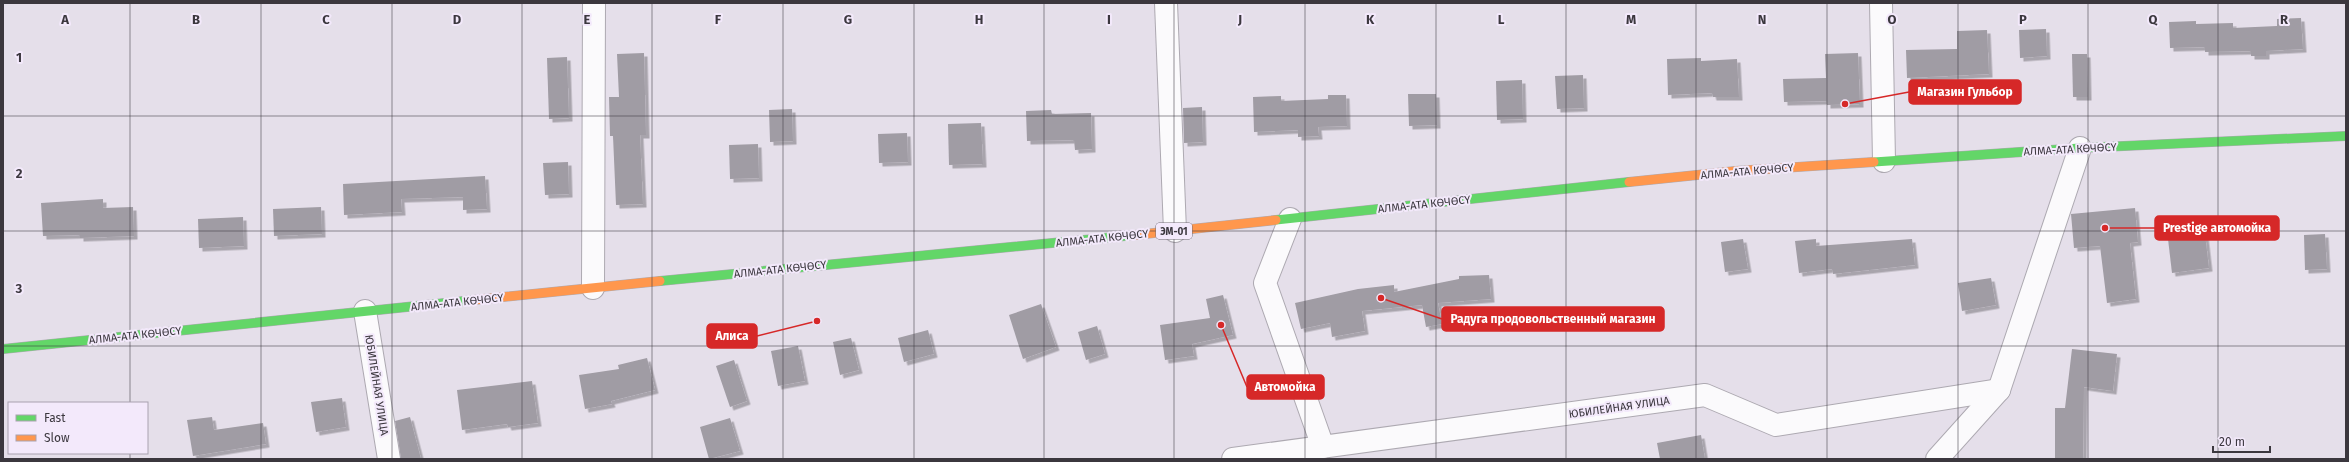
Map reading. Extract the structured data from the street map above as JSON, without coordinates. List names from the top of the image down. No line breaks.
{"streets":{"highway":["АЛМА-АТА КӨЧӨСҮ","ЭМ-01"],"street":["ЮБИЛЕЙНАЯ УЛИЦА"]},"crossings":[["АЛМА-АТА КӨЧӨСҮ","ЮБИЛЕЙНАЯ УЛИЦА"]],"places":["Магазин Гульбор","Prestige автомойка","Радуга продовольственный магазин","Алиса","Автомойка"],"legend":["Fast","Slow"],"scale_bar":"20 m","grid":{"columns":["A","B","C","D","E","F","G","H","I","J","K","L","M","N","O","P","Q","R"],"rows":["1","2","3"]}}
